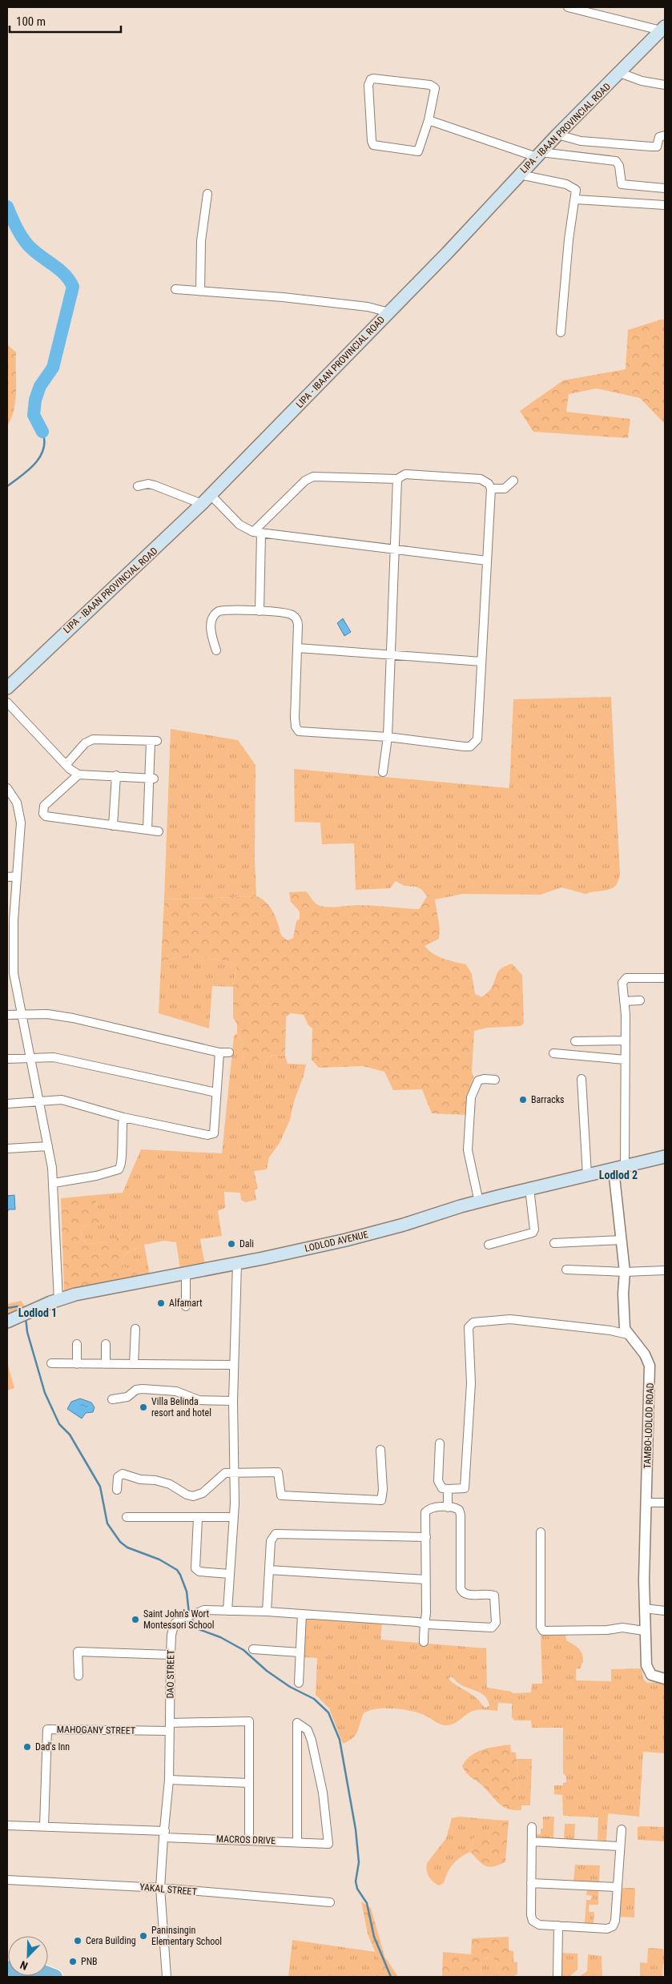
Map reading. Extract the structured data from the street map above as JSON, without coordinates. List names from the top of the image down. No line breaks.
{"streets":{"main road":["LIPA - IBAAN PROVINCIAL ROAD","LODLOD AVENUE"],"street":["TAMBO-LODLOD ROAD","DAO STREET","MAHOGANY STREET","MACROS DRIVE","YAKAL STREET"]},"crossings":[["LODLOD AVENUE","TAMBO-LODLOD ROAD"],["DAO STREET","MAHOGANY STREET"],["DAO STREET","MACROS DRIVE"],["DAO STREET","YAKAL STREET"],["MAHOGANY STREET","MACROS DRIVE"]],"districts":["Lodlod 2","Lodlod 1"],"places":["Barracks","Dali","Alfamart","Villa Belinda resort and hotel","Saint John's Wort Montessori School","Dad's Inn","Paninsingin Elementary School","Cera Building","PNB"],"scale_bar":"100 m","north":"bottom left"}
